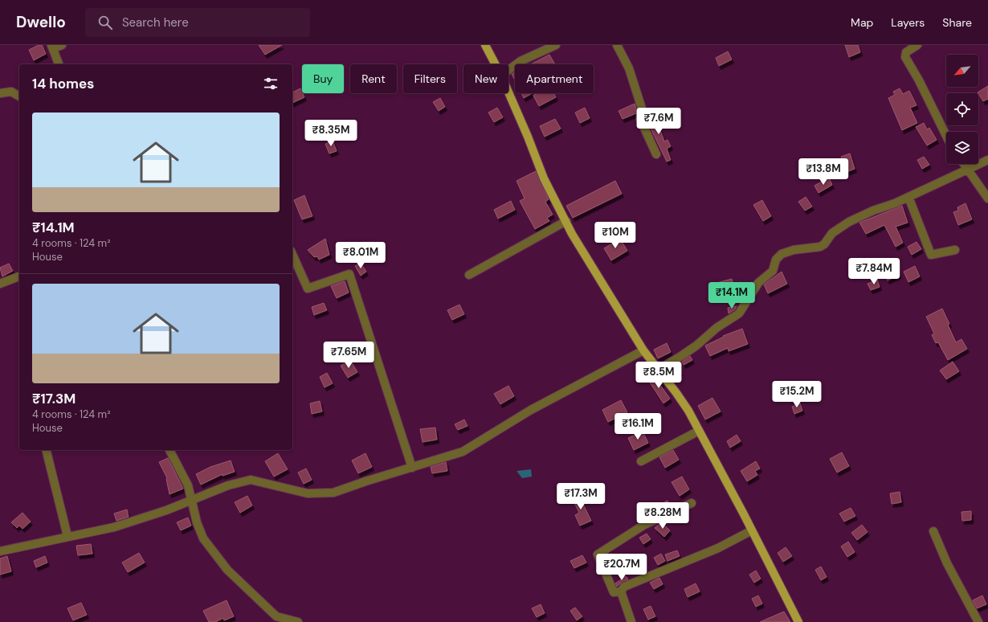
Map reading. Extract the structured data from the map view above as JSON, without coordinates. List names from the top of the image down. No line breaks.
{"north":"bottom left","page":{"header":"Dwello","search":"Search here","nav":["Map","Layers","Share"],"chip":["Buy","Rent","Filters","New","Apartment"],"heading":"14 homes","list":[{"name":"₹14.1M","note":"4 rooms · 124 m² · House"},{"name":"₹17.3M","note":"4 rooms · 124 m² · House"}],"price":["₹7.6M","₹8.35M","₹13.8M","₹10M","₹8.01M","₹7.84M","₹14.1M","₹7.65M","₹8.5M","₹15.2M","₹16.1M","₹17.3M","₹8.28M","₹20.7M"]}}
